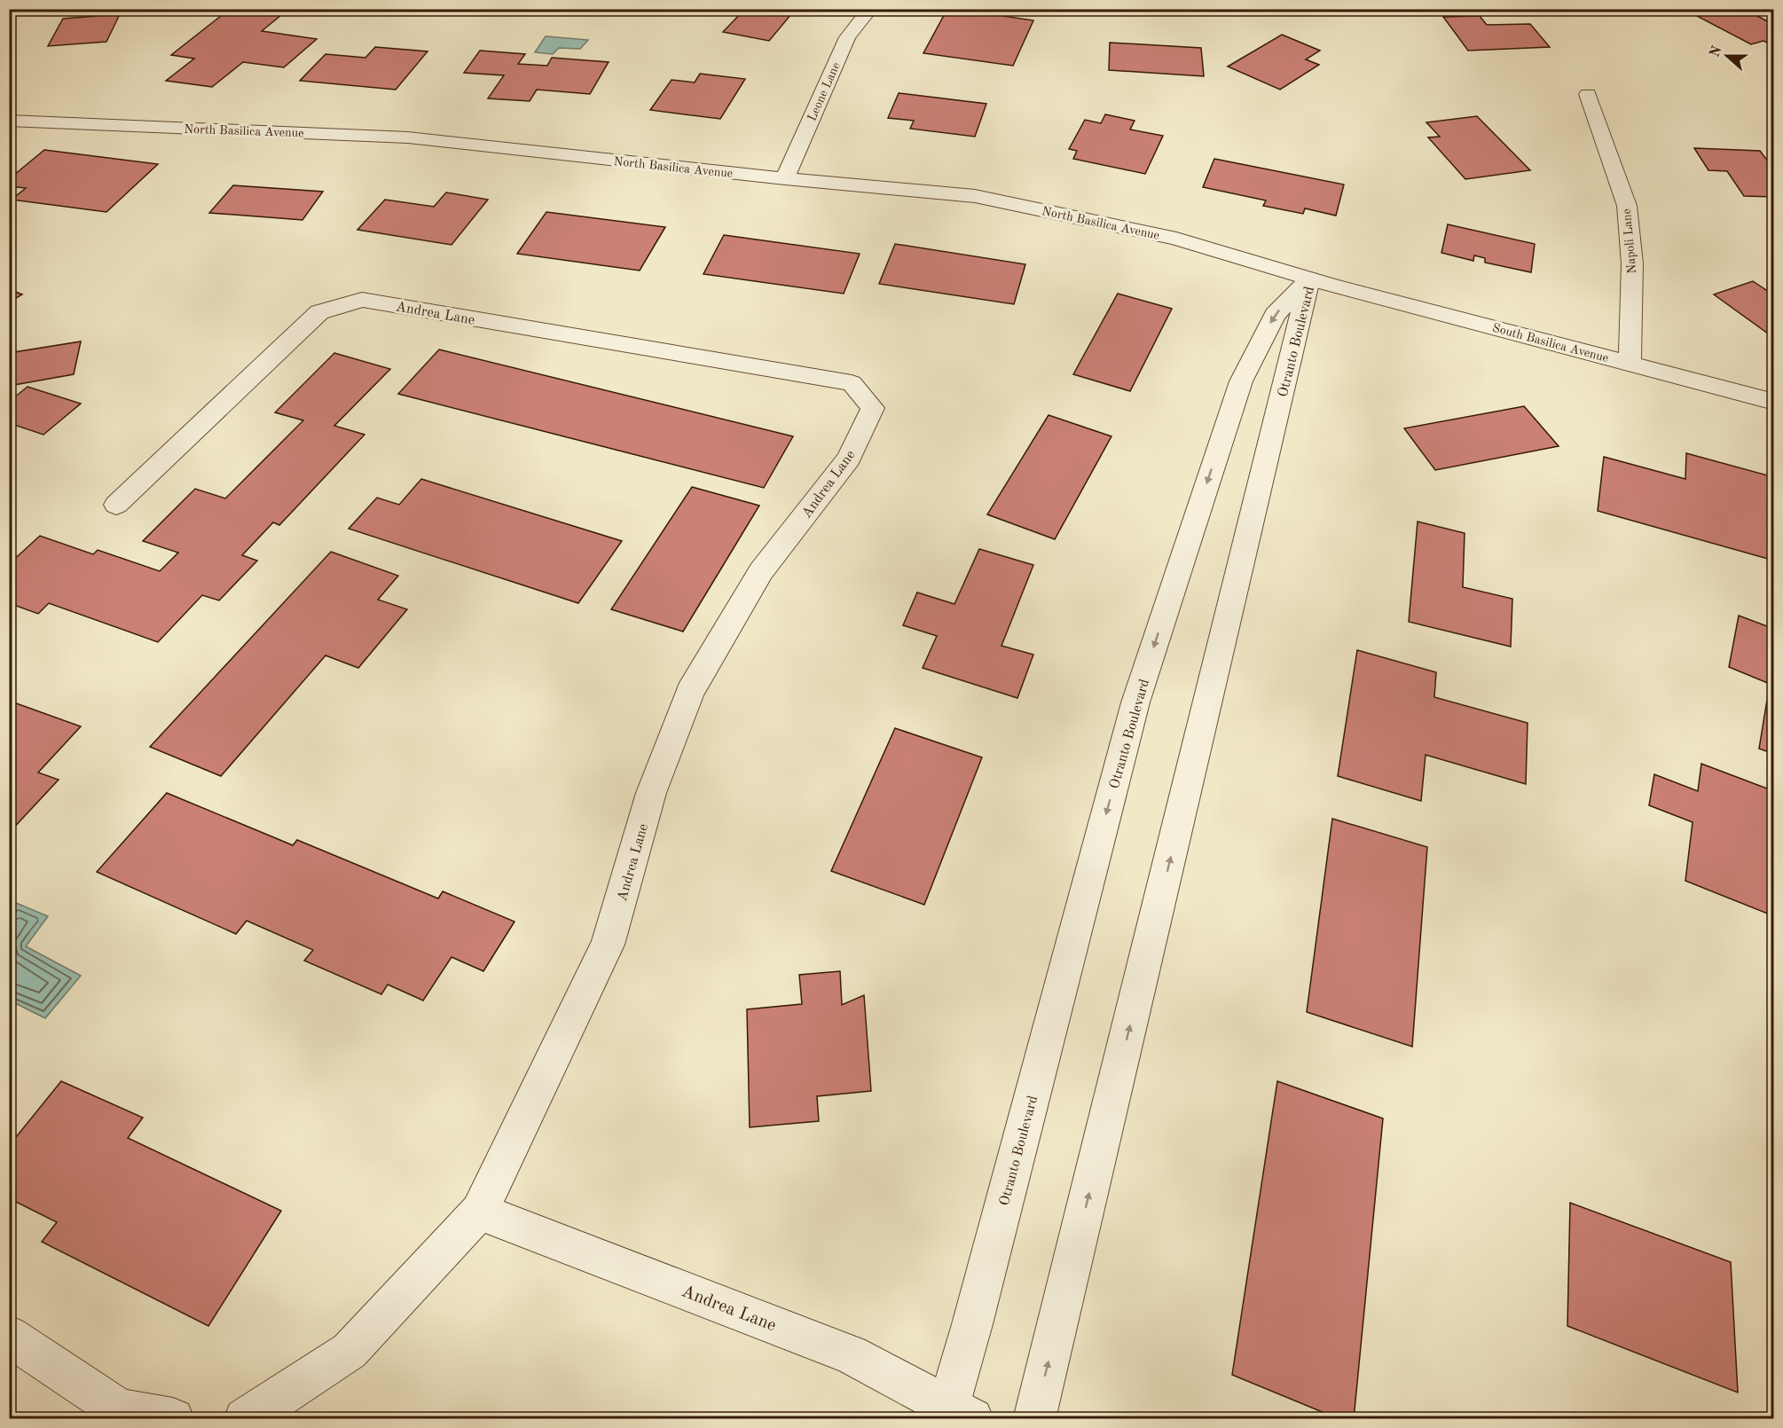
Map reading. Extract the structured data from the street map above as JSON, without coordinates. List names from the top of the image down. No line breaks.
{"streets":{"street":["Leone Lane","North Basilica Avenue","Napoli Lane","Andrea Lane","Otranto Boulevard","South Basilica Avenue"]},"crossings":[["Leone Lane","North Basilica Avenue"],["North Basilica Avenue","Otranto Boulevard"],["North Basilica Avenue","South Basilica Avenue"],["Napoli Lane","South Basilica Avenue"],["Andrea Lane","Otranto Boulevard"],["Otranto Boulevard","South Basilica Avenue"]],"north":"left"}
